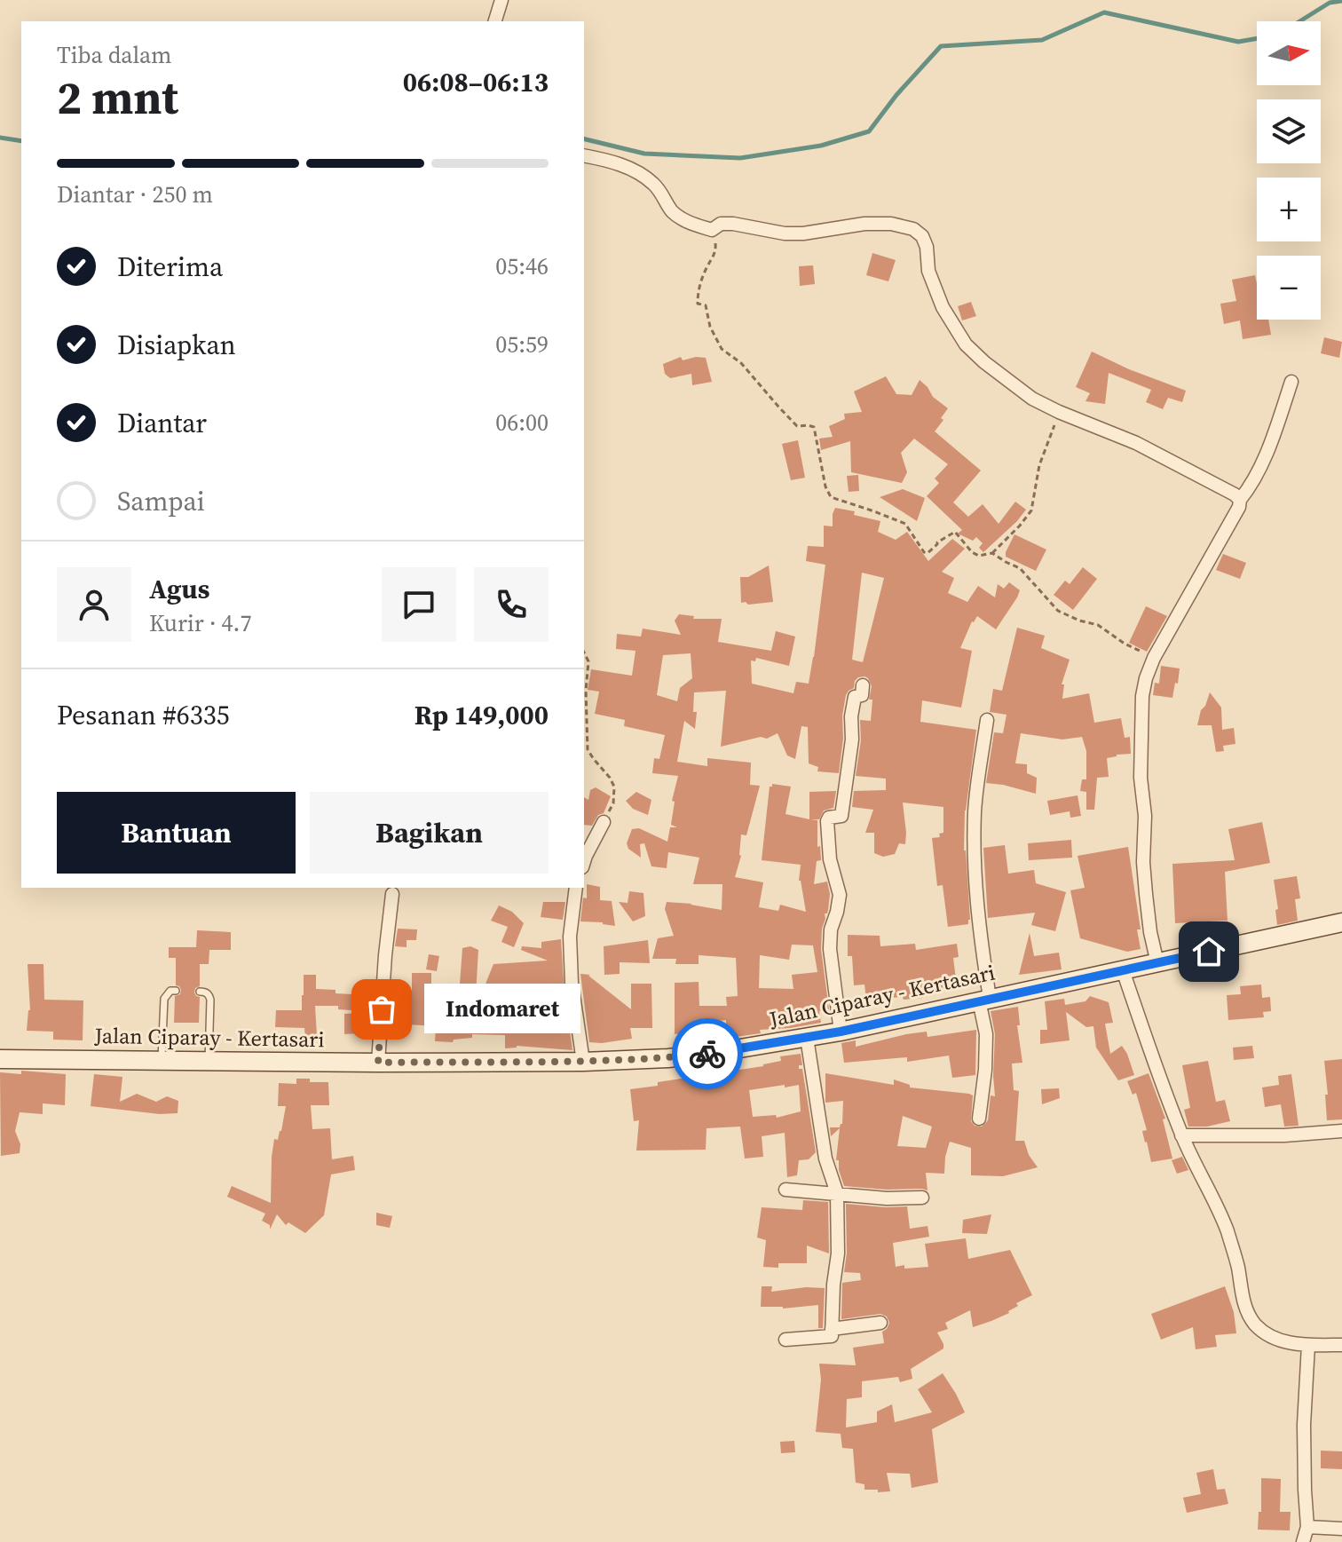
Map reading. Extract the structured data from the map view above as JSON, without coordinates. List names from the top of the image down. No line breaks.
{"streets":{"main road":["Jalan Ciparay - Kertasari"]},"places":["Indomaret"],"north":"right","page":{"map_buttons":["+","−"],"heading":["2 mnt","Tiba dalam","06:08–06:13"],"panel":["Agus","Kurir · 4.7","Pesanan #6335","Rp 149,000"],"bar":"Diantar · 250 m","list":[["Diterima","05:46"],["Disiapkan","05:59"],["Diantar","06:00"],"Sampai"],"buttons":["Bantuan","Bagikan"],"bubble":"Indomaret"}}
